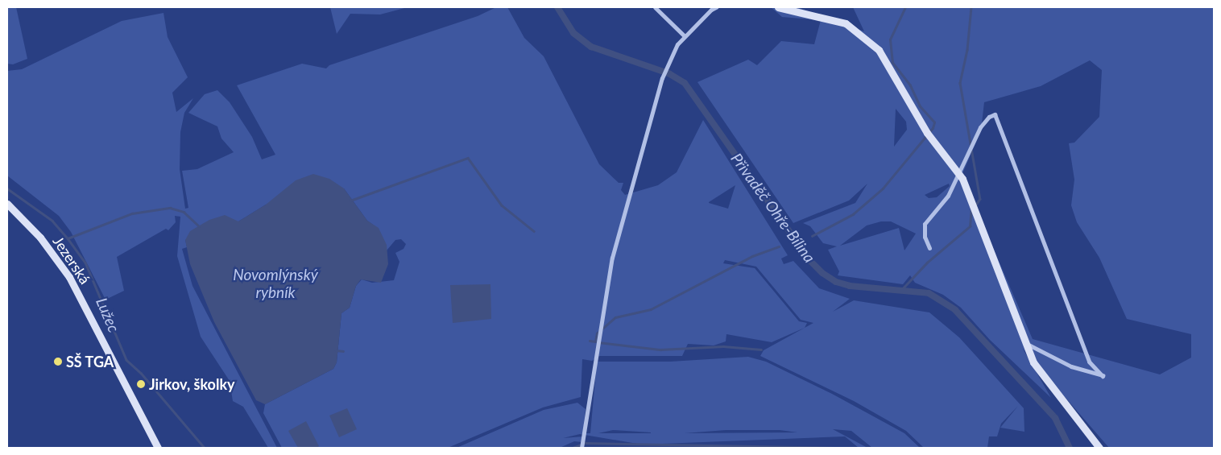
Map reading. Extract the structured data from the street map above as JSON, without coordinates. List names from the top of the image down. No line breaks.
{"streets":{"street":["Jezerská"]},"water":["Přivaděč Ohře-Bílina","Novomlýnský rybník","Lužec"],"places":["SŠ TGA","Jirkov, školky"]}
